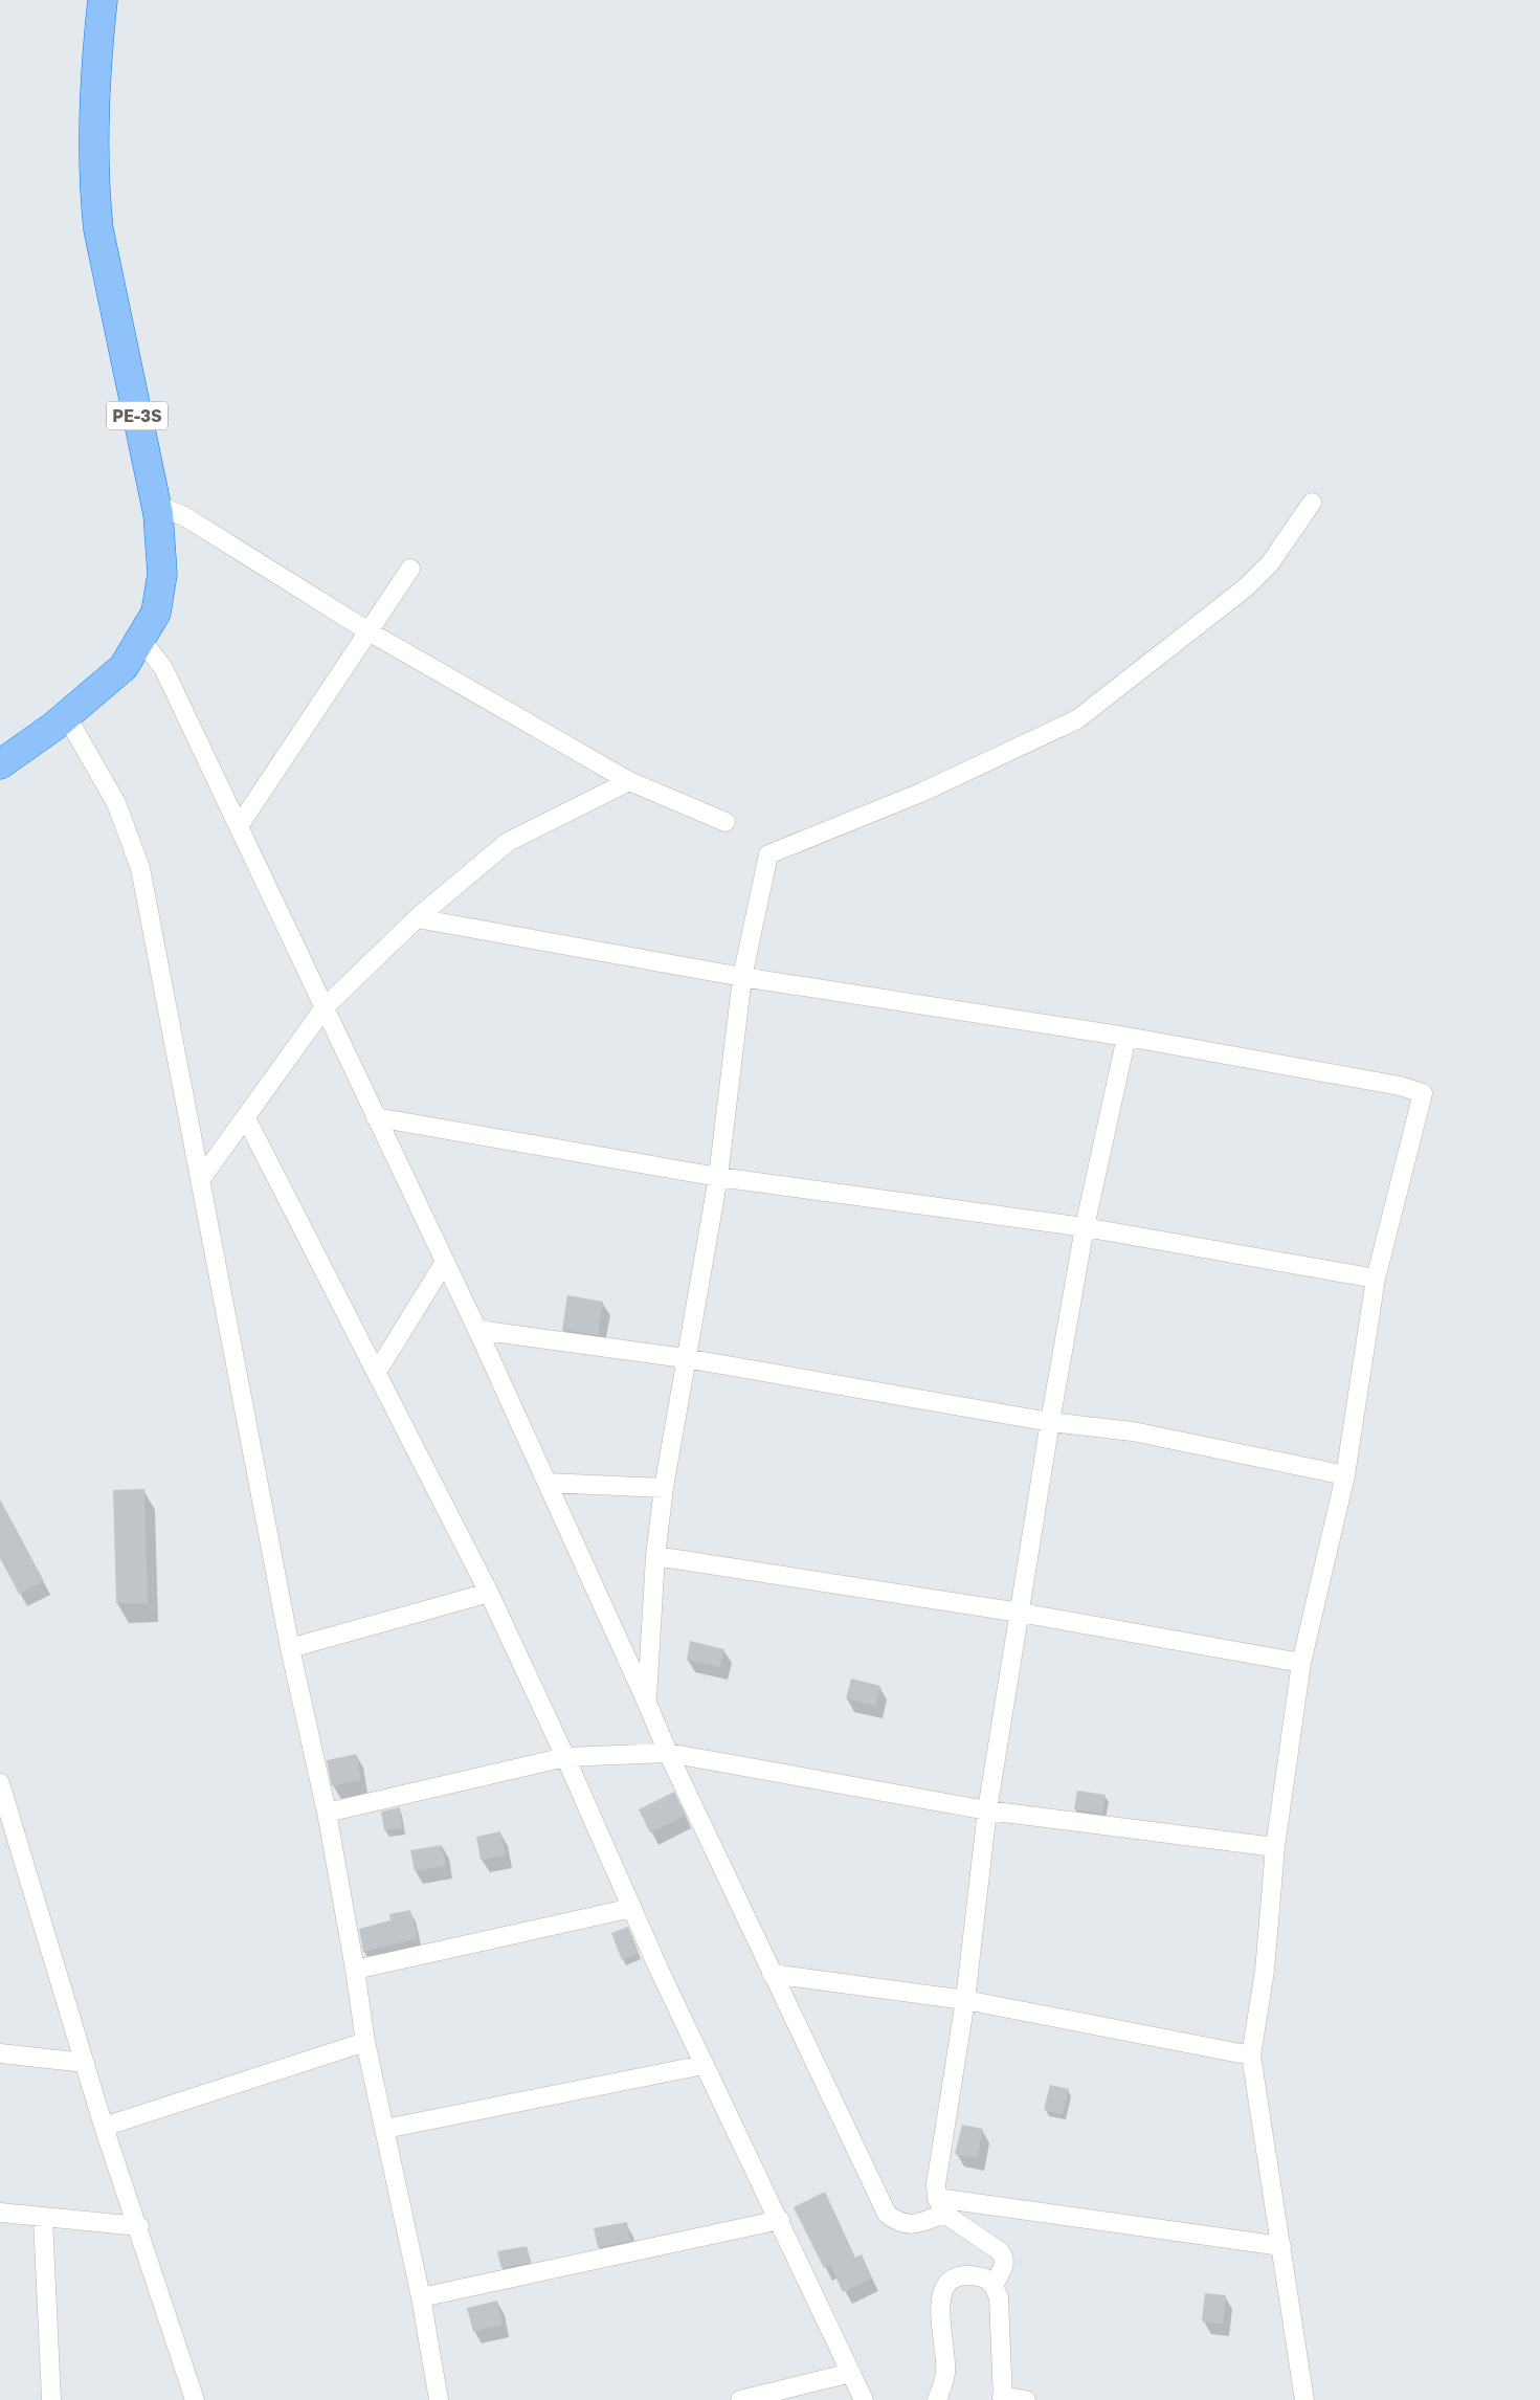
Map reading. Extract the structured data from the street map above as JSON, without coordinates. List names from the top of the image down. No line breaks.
{"streets":{"highway":["PE-3S"]}}
